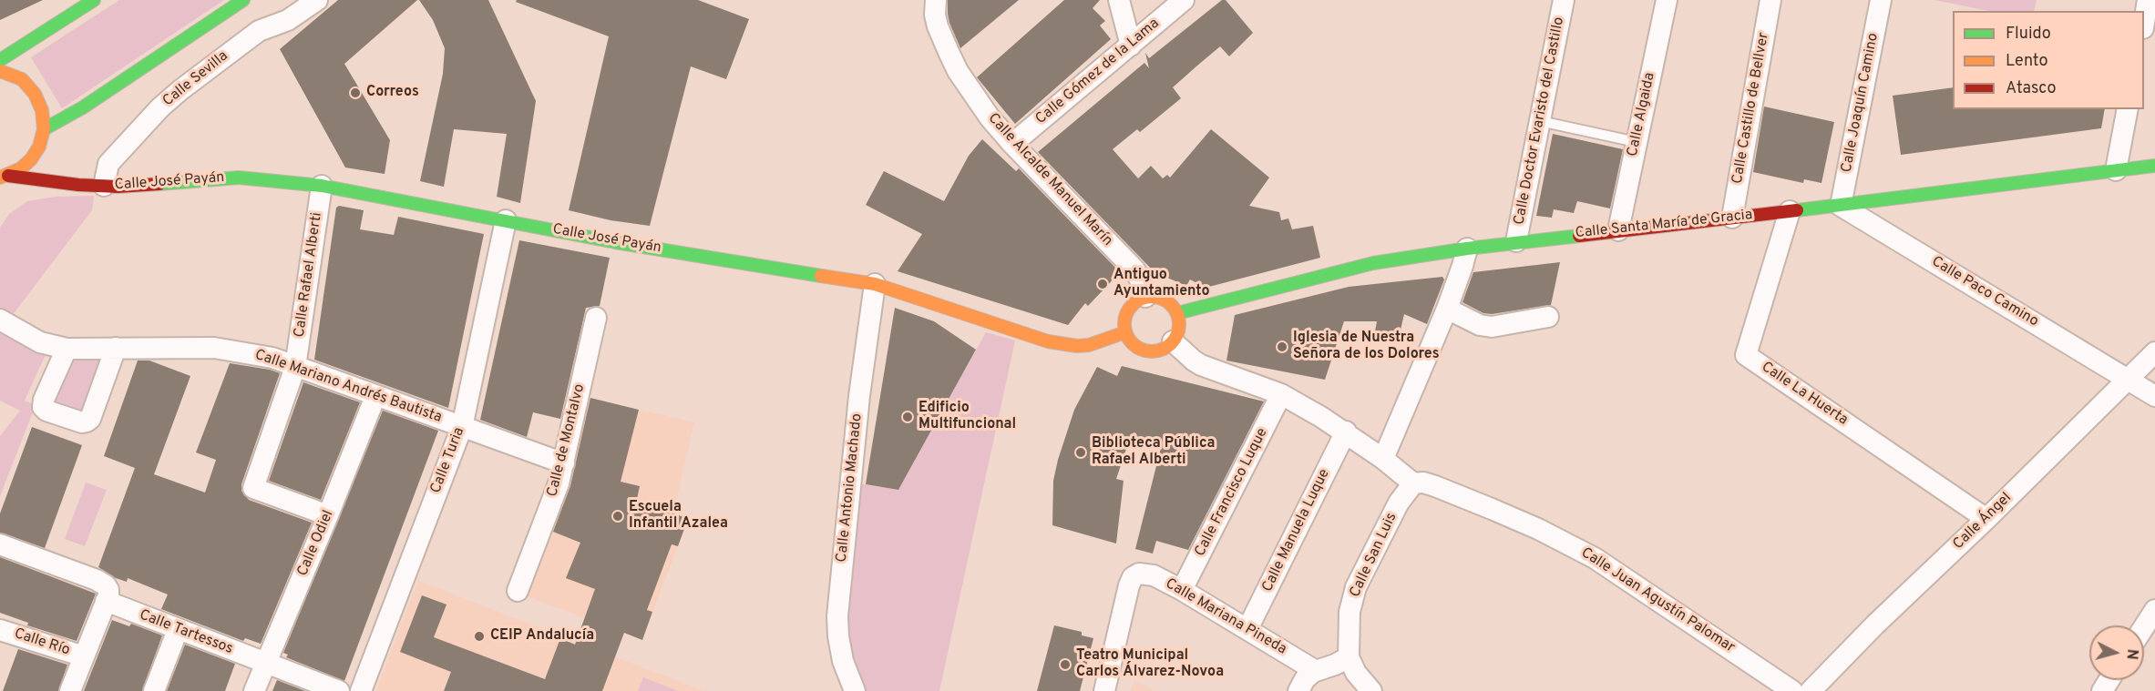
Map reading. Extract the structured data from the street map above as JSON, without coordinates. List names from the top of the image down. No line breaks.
{"streets":{"street":["Calle Gómez de la Lama","Calle Sevilla","Calle Joaquín Camino","Calle Castillo de Bellver","Calle Algaida","Calle Doctor Evaristo del Castillo","Calle Alcalde Manuel Marín","Calle José Payán","Calle Santa María de Gracia","Calle Rafael Alberti","Calle Paco Camino","Calle Mariano Andrés Bautista","Calle La Huerta","Calle de Montalvo","Calle Turia","Calle Antonio Machado","Calle Francisco Luque","Calle Ángel","Calle Manuela Luque","Calle Odiel","Calle San Luis","Calle Juan Agustín Palomar","Calle Mariana Pineda","Calle Tartessos","Calle Río"]},"crossings":[["Calle Gómez de la Lama","Calle Alcalde Manuel Marín"],["Calle Sevilla","Calle José Payán"],["Calle Joaquín Camino","Calle Santa María de Gracia"],["Calle Joaquín Camino","Calle Paco Camino"],["Calle Castillo de Bellver","Calle Santa María de Gracia"],["Calle Algaida","Calle Santa María de Gracia"],["Calle Doctor Evaristo del Castillo","Calle Santa María de Gracia"],["Calle Alcalde Manuel Marín","Calle José Payán"],["Calle Alcalde Manuel Marín","Calle Santa María de Gracia"],["Calle Alcalde Manuel Marín","Calle Juan Agustín Palomar"],["Calle José Payán","Calle Santa María de Gracia"],["Calle José Payán","Calle Rafael Alberti"],["Calle José Payán","Calle Turia"],["Calle José Payán","Calle Antonio Machado"],["Calle José Payán","Calle Juan Agustín Palomar"],["Calle Santa María de Gracia","Calle Paco Camino"],["Calle Santa María de Gracia","Calle La Huerta"],["Calle Santa María de Gracia","Calle Juan Agustín Palomar"],["Calle Rafael Alberti","Calle Mariano Andrés Bautista"],["Calle Rafael Alberti","Calle Odiel"],["Calle Paco Camino","Calle Ángel"],["Calle Mariano Andrés Bautista","Calle de Montalvo"],["Calle Mariano Andrés Bautista","Calle Turia"],["Calle Mariano Andrés Bautista","Calle Odiel"],["Calle La Huerta","Calle Ángel"],["Calle Francisco Luque","Calle Juan Agustín Palomar"],["Calle Francisco Luque","Calle Mariana Pineda"],["Calle Manuela Luque","Calle Juan Agustín Palomar"],["Calle Manuela Luque","Calle Mariana Pineda"],["Calle Odiel","Calle Tartessos"],["Calle San Luis","Calle Juan Agustín Palomar"]],"places":["Correos","Antiguo Ayuntamiento","Iglesia de Nuestra Señora de los Dolores","Edificio Multifuncional","Biblioteca Pública Rafael Alberti","Escuela Infantil Azalea","CEIP Andalucía","Teatro Municipal Carlos Álvarez-Novoa"],"legend":["Fluido","Lento","Atasco"],"north":"right"}
